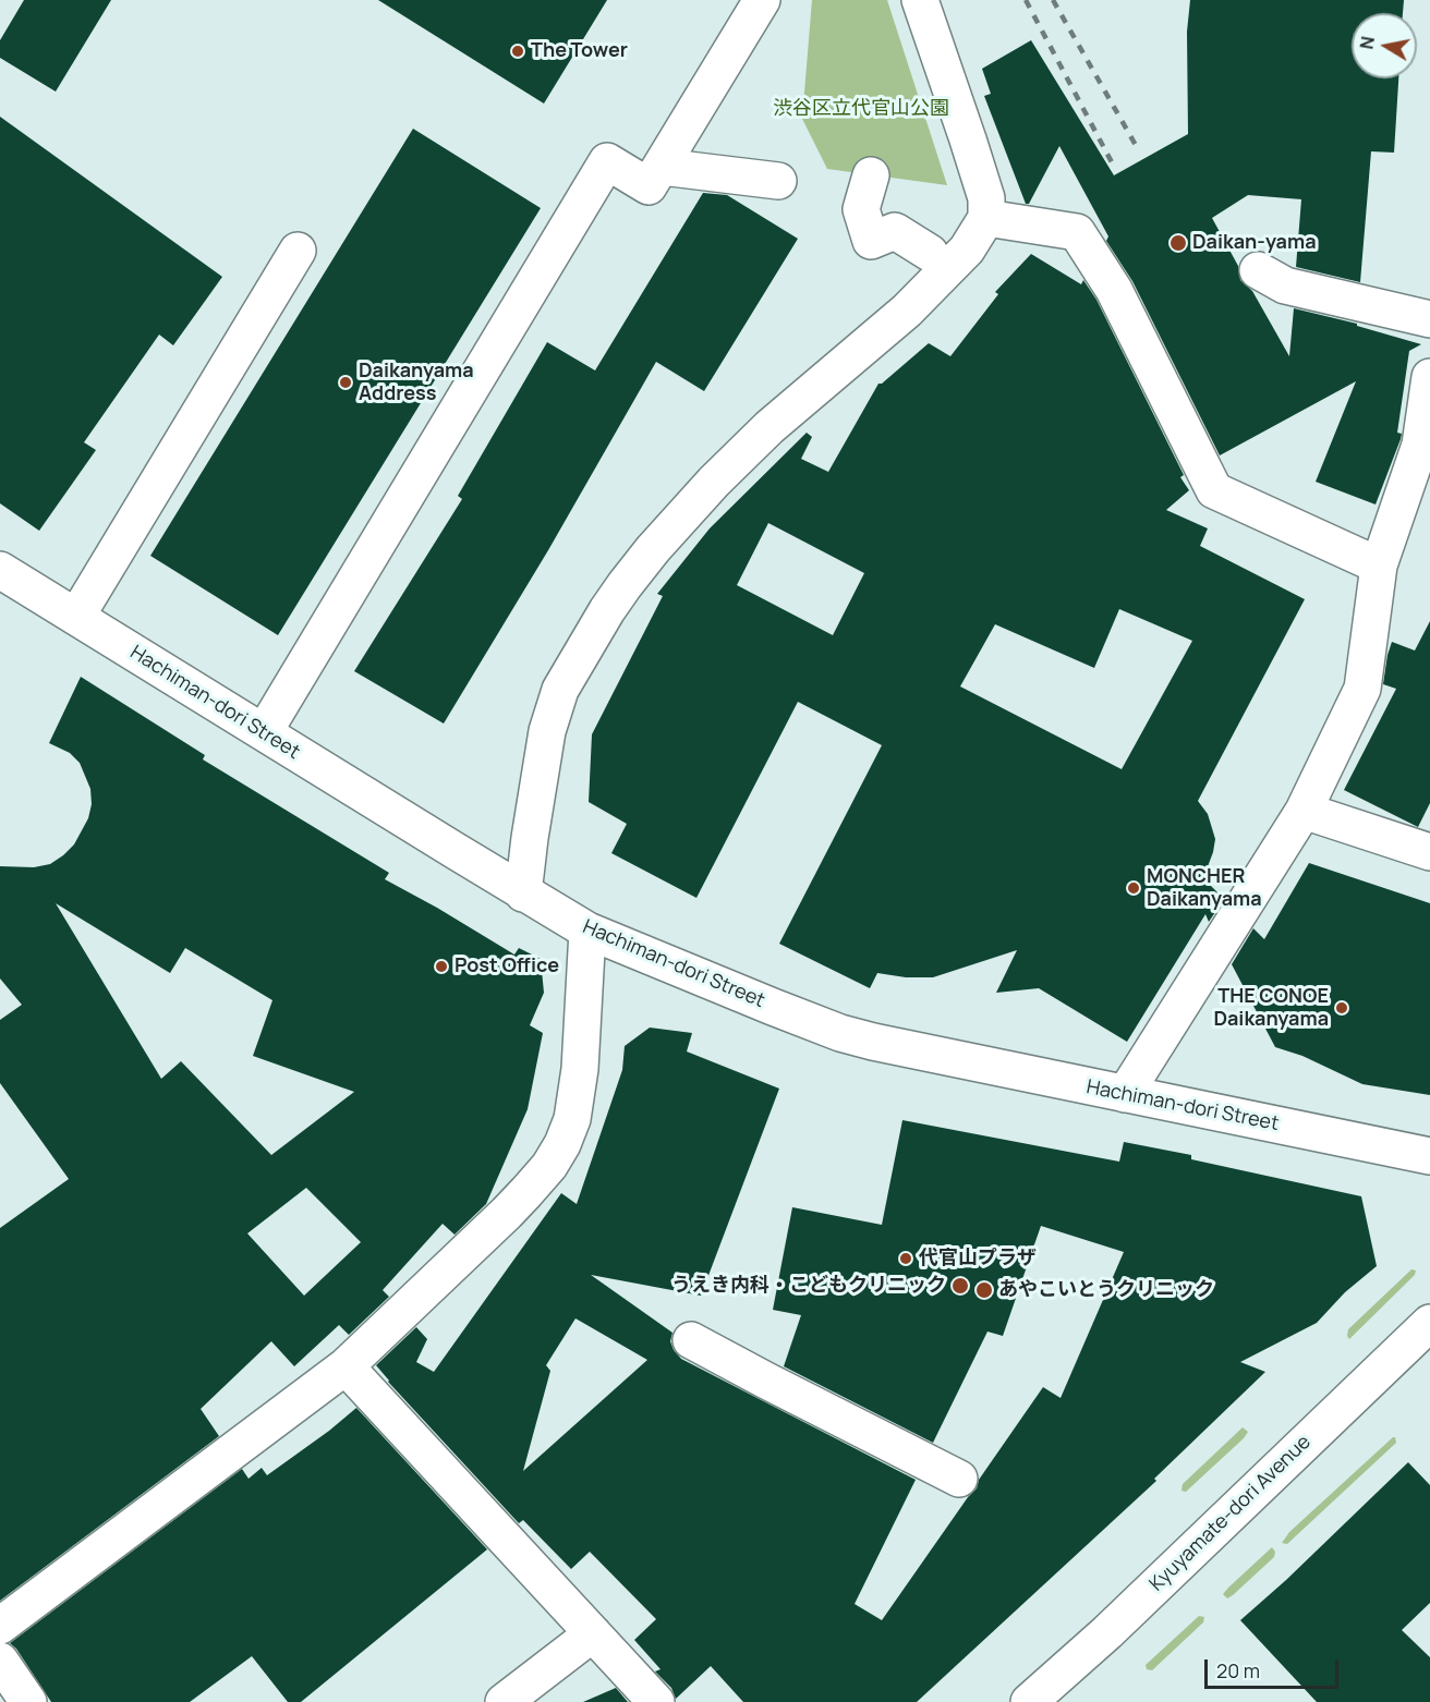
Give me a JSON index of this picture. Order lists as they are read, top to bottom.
{
  "streets": {
    "street": ["Hachiman-dori Street", "Kyuyamate-dori Avenue"]
  },
  "parks": ["渋谷区立代官山公園"],
  "places": [
    "The Tower",
    "Daikan-yama",
    "Daikanyama Address",
    "MONCHER Daikanyama",
    "Post Office",
    "THE CONOE Daikanyama",
    "代官山プラザ",
    "うえき内科・こどもクリニック",
    "あやこいとうクリニック"
  ],
  "scale_bar": "20 m",
  "north": "left"
}
